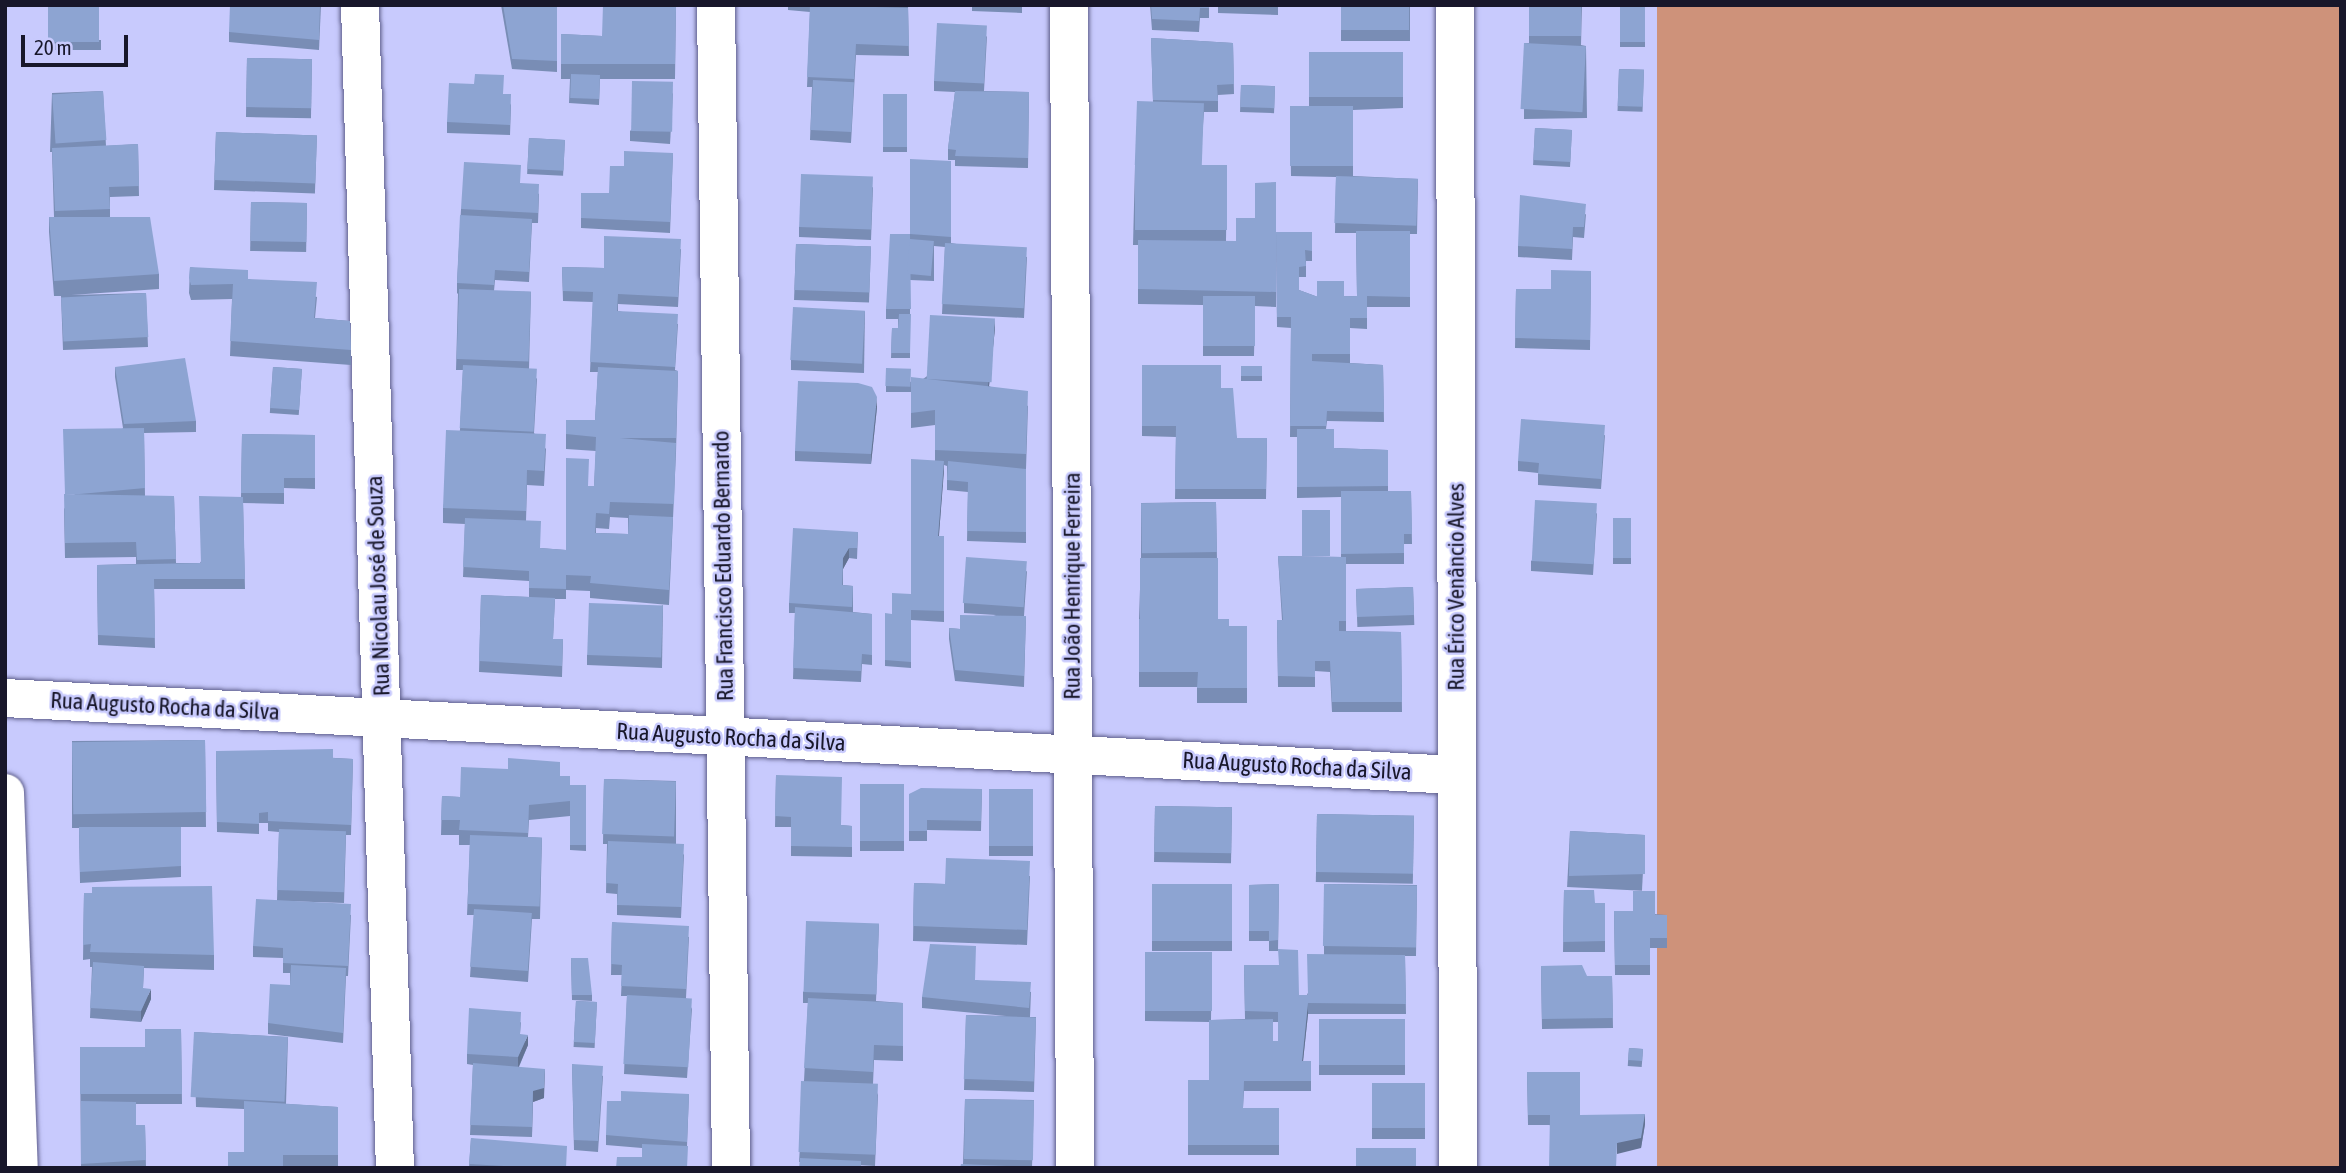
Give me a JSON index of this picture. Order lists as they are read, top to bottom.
{
  "streets": {
    "street": [
      "Rua Francisco Eduardo Bernardo",
      "Rua Nicolau José de Souza",
      "Rua João Henrique Ferreira",
      "Rua Érico Venâncio Alves",
      "Rua Augusto Rocha da Silva"
    ]
  },
  "crossings": [
    ["Rua Francisco Eduardo Bernardo", "Rua Augusto Rocha da Silva"],
    ["Rua Nicolau José de Souza", "Rua Augusto Rocha da Silva"],
    ["Rua João Henrique Ferreira", "Rua Augusto Rocha da Silva"],
    ["Rua Érico Venâncio Alves", "Rua Augusto Rocha da Silva"]
  ],
  "scale_bar": "20 m"
}
